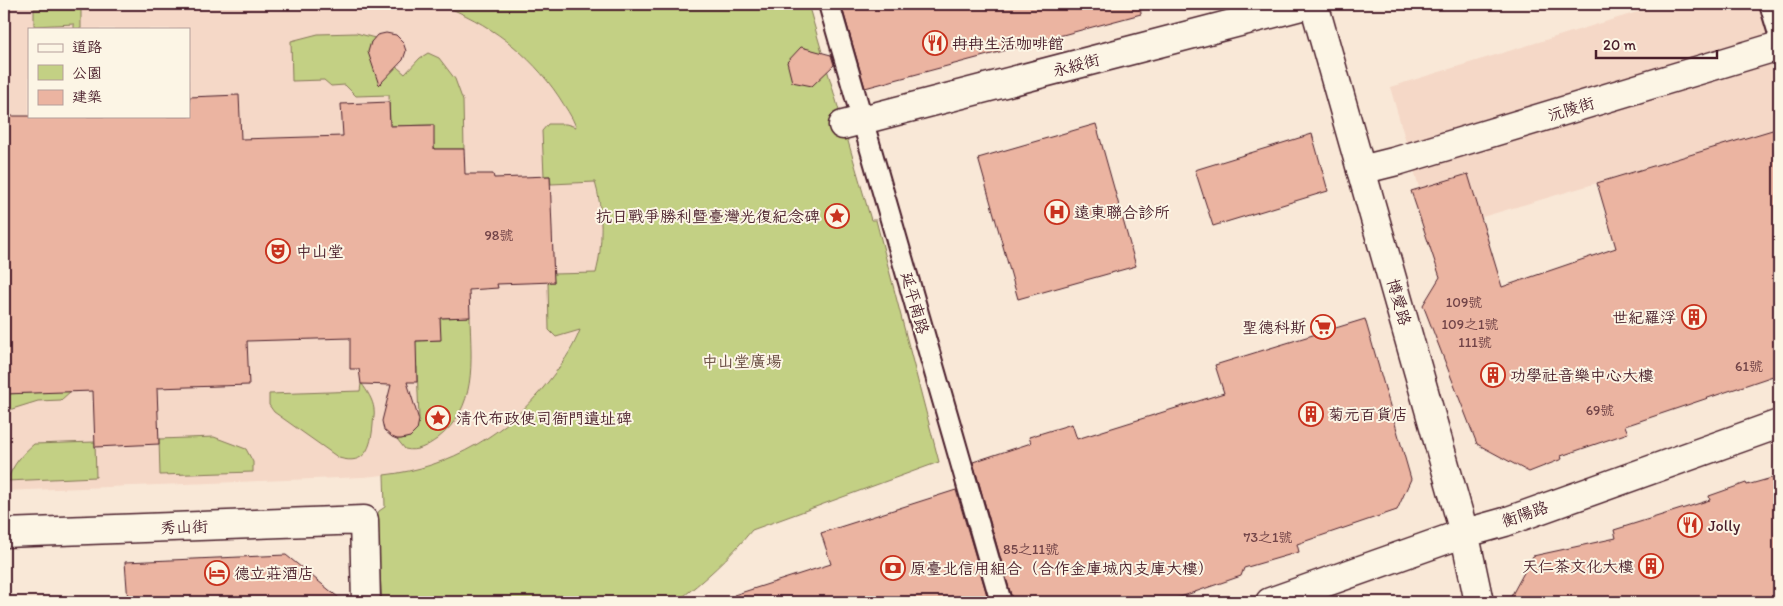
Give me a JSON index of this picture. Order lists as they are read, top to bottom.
{
  "streets": {
    "street": [
      "永綏街",
      "沅陵街",
      "博愛路",
      "衡陽路",
      "秀山街"
    ],
    "lane": ["延平南路"]
  },
  "crossings": [
    ["永綏街", "延平南路"],
    ["沅陵街", "博愛路"],
    ["博愛路", "衡陽路"]
  ],
  "parks": ["中山堂廣場"],
  "places": {
    "restaurant": ["冉冉生活咖啡館", "Jolly"],
    "hospital": ["遠東聯合診所"],
    "place": ["抗日戰爭勝利暨臺灣光復紀念碑", "清代布政使司衙門遺址碑"],
    "theatre": ["中山堂"],
    "building": [
      "世紀羅浮",
      "功學社音樂中心大樓",
      "菊元百貨店",
      "天仁茶文化大樓"
    ],
    "supermarket": ["聖德科斯"],
    "bank": ["原臺北信用組合（合作金庫城內支庫大樓）"],
    "hotel": ["德立莊酒店"]
  },
  "house_numbers": [
    "98號",
    "109號",
    "109之1號",
    "111號",
    "61號",
    "69號",
    "73之1號",
    "85之11號"
  ],
  "legend": ["道路", "公園", "建築"],
  "scale_bar": "20 m"
}
